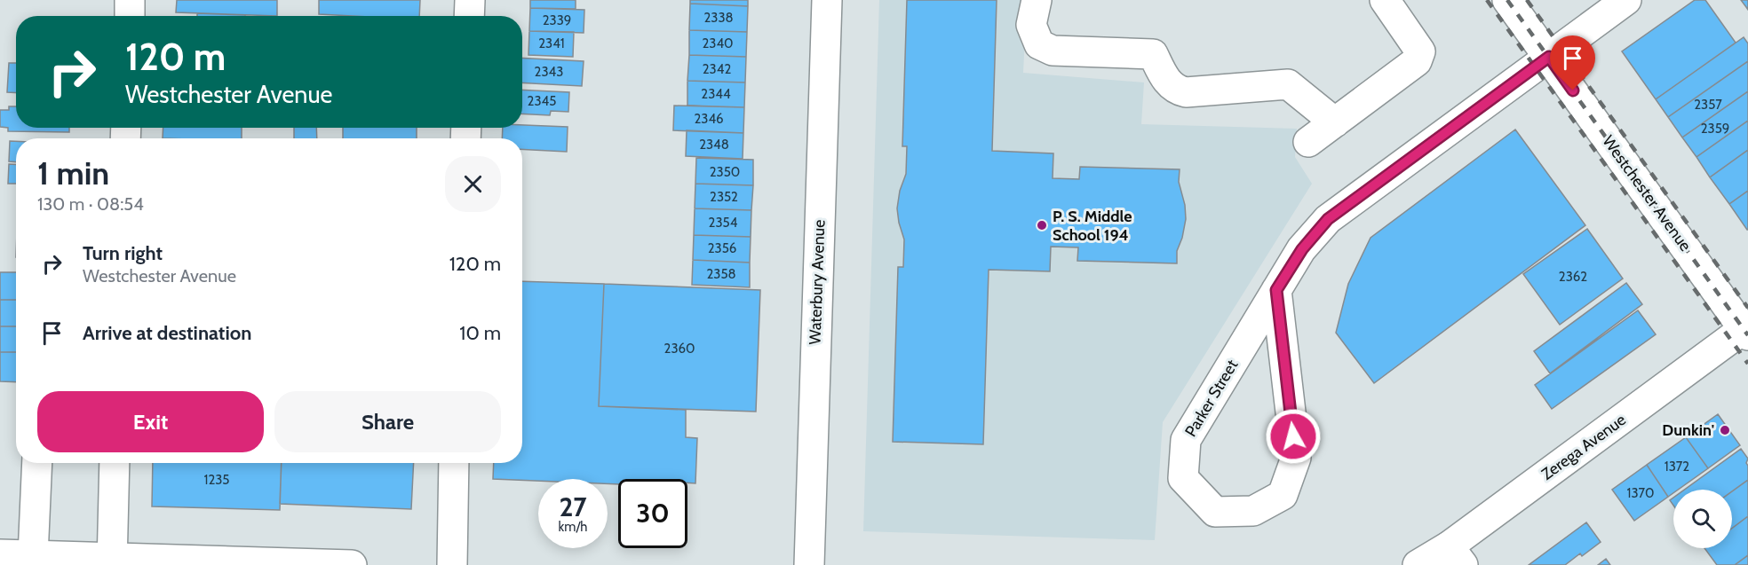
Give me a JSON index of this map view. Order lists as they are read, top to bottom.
{
  "streets": {
    "street": [
      "Westchester Avenue",
      "Waterbury Avenue",
      "Parker Street",
      "Zerega Avenue"
    ]
  },
  "crossings": [
    ["Westchester Avenue", "Parker Street"],
    ["Westchester Avenue", "Zerega Avenue"]
  ],
  "places": ["P. S. Middle School 194", "Dunkin'"],
  "house_numbers": [
    "2338",
    "2339",
    "2341",
    "2340",
    "2342",
    "2343",
    "2344",
    "2345",
    "2357",
    "2346",
    "2359",
    "2348",
    "2350",
    "2352",
    "2354",
    "2356",
    "2358",
    "2362",
    "2360",
    "1372",
    "1235",
    "1370"
  ],
  "page": {
    "turn": ["120 m", "Westchester Avenue"],
    "heading": ["1 min", "130 m · 08:54"],
    "list": [
      {
        "name": "Turn right",
        "note": "Westchester Avenue",
        "value": "120 m"
      },
      {
        "name": "Arrive at destination",
        "value": "10 m"
      }
    ],
    "buttons": ["Exit", "Share"],
    "speed": "27 km/h",
    "limit": "30"
  }
}
